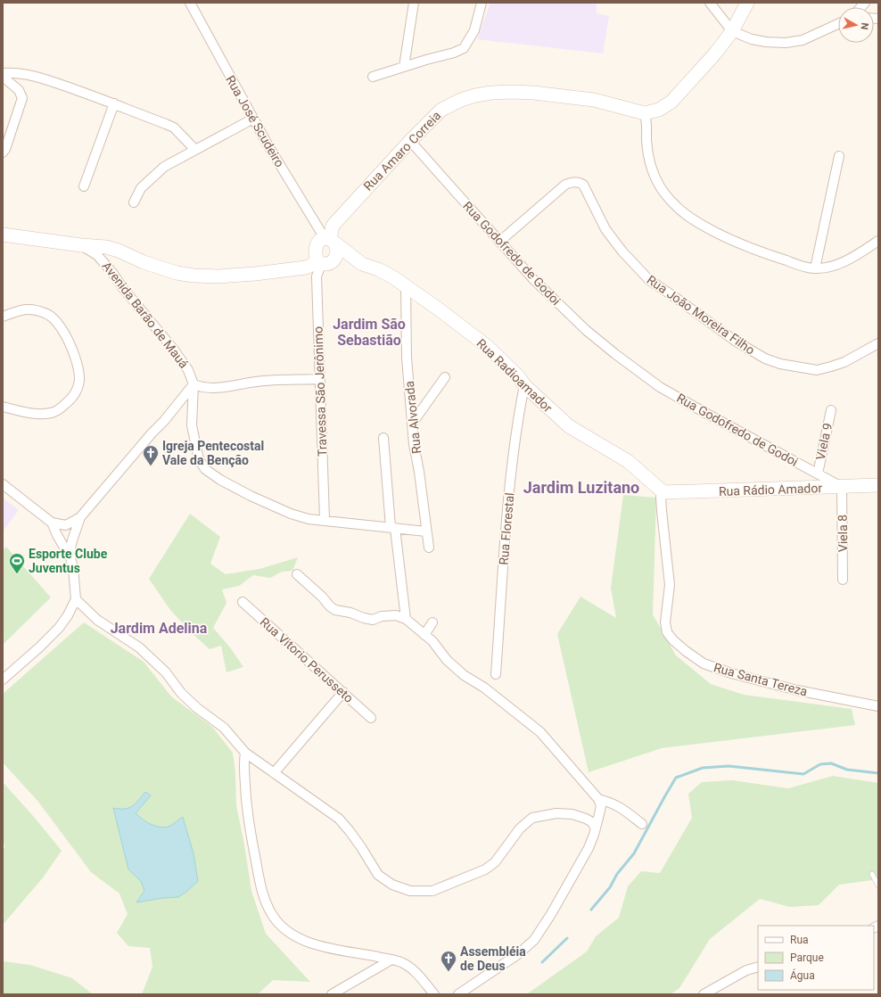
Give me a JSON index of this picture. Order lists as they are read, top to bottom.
{
  "streets": {
    "street": [
      "Rua José Scudeiro",
      "Rua Amaro Correia",
      "Rua Godofredo de Godoi",
      "Avenida Barão de Mauá",
      "Rua João Moreira Filho",
      "Rua Radioamador",
      "Travessa São Jerônimo",
      "Rua Alvorada",
      "Viela 9",
      "Rua Rádio Amador",
      "Rua Florestal",
      "Viela 8",
      "Rua Vitorio Perusseto",
      "Rua Santa Tereza"
    ]
  },
  "crossings": [
    ["Rua José Scudeiro", "Rua Amaro Correia"],
    ["Rua José Scudeiro", "Rua Radioamador"],
    ["Rua José Scudeiro", "Travessa São Jerônimo"],
    ["Rua Amaro Correia", "Rua Godofredo de Godoi"],
    ["Rua Amaro Correia", "Rua Radioamador"],
    ["Rua Amaro Correia", "Travessa São Jerônimo"],
    ["Rua Godofredo de Godoi", "Rua João Moreira Filho"],
    ["Rua Godofredo de Godoi", "Viela 9"],
    ["Rua Godofredo de Godoi", "Rua Rádio Amador"],
    ["Rua Godofredo de Godoi", "Viela 8"],
    ["Rua Radioamador", "Travessa São Jerônimo"],
    ["Rua Radioamador", "Rua Alvorada"],
    ["Rua Radioamador", "Rua Rádio Amador"],
    ["Rua Radioamador", "Rua Florestal"],
    ["Rua Radioamador", "Rua Santa Tereza"],
    ["Rua Rádio Amador", "Viela 8"],
    ["Rua Rádio Amador", "Rua Santa Tereza"]
  ],
  "districts": ["Jardim São Sebastião", "Jardim Luzitano", "Jardim Adelina"],
  "places": {
    "church": ["Igreja Pentecostal Vale da Benção", "Assembléia de Deus"],
    "sports": ["Esporte Clube Juventus"]
  },
  "legend": ["Rua", "Parque", "Água"],
  "north": "right"
}
